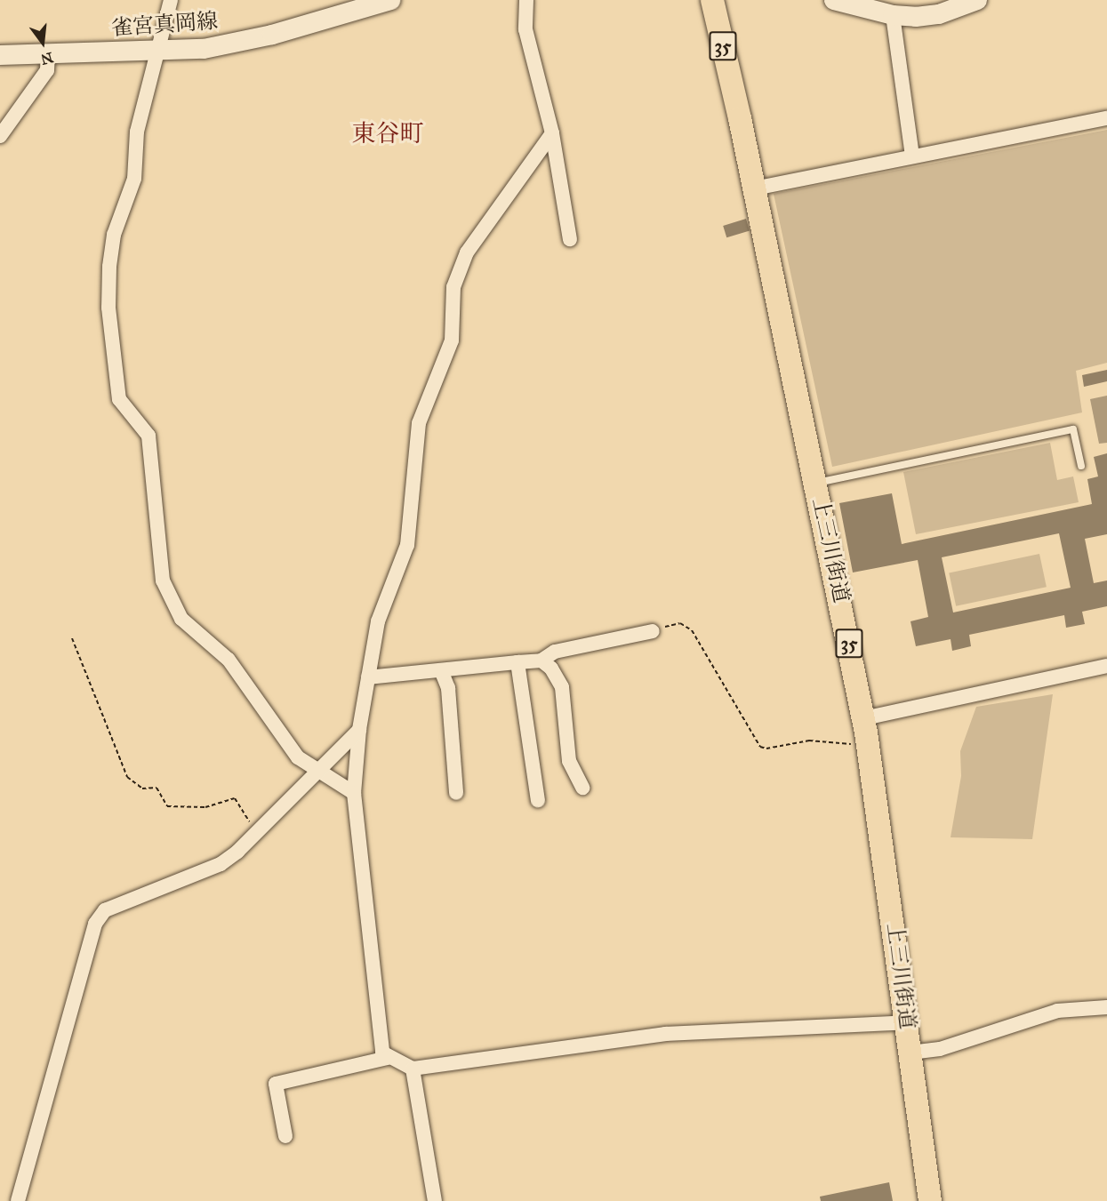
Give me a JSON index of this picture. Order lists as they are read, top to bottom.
{
  "streets": {
    "main road": ["雀宮真岡線", "35", "上三川街道"]
  },
  "districts": ["東谷町"],
  "north": "bottom"
}
